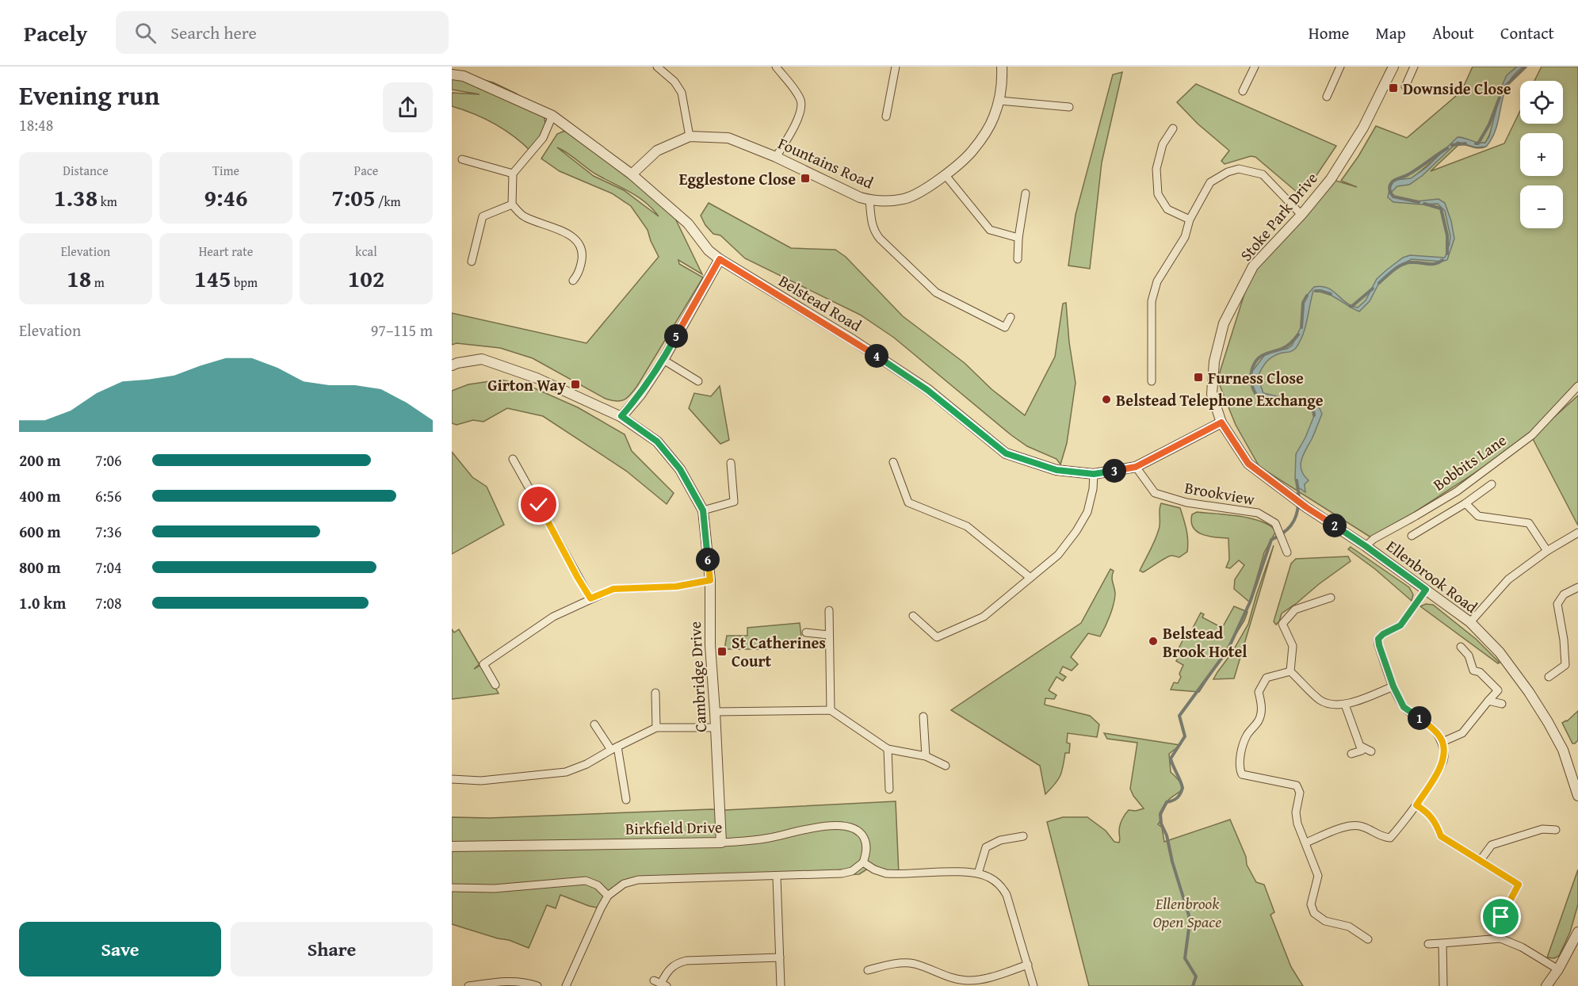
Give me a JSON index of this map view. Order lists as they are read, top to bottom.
{
  "streets": {
    "street": [
      "Fountains Road",
      "Stoke Park Drive",
      "Belstead Road",
      "Bobbits Lane",
      "Brookview",
      "Ellenbrook Road",
      "Cambridge Drive",
      "Birkfield Drive"
    ]
  },
  "crossings": [
    ["Fountains Road", "Belstead Road"],
    ["Stoke Park Drive", "Belstead Road"],
    ["Stoke Park Drive", "Ellenbrook Road"],
    ["Belstead Road", "Brookview"],
    ["Belstead Road", "Ellenbrook Road"],
    ["Bobbits Lane", "Ellenbrook Road"],
    ["Cambridge Drive", "Birkfield Drive"]
  ],
  "parks": ["Ellenbrook Open Space"],
  "places": {
    "transit": [
      "Downside Close",
      "Egglestone Close",
      "Furness Close",
      "Girton Way",
      "St Catherines Court"
    ],
    "other": ["Belstead Telephone Exchange", "Belstead Brook Hotel"]
  },
  "page": {
    "header": "Pacely",
    "search": "Search here",
    "nav": [
      "Home",
      "Map",
      "About",
      "Contact"
    ],
    "heading": ["Evening run", "18:48"],
    "map_buttons": ["+", "−"],
    "stats": [
      ["Distance", "1.38 km"],
      ["Time", "9:46"],
      ["Pace", "7:05 /km"],
      ["Elevation", "18 m"],
      ["Heart rate", "145 bpm"],
      ["kcal", "102"]
    ],
    "chart": ["Elevation", "97–115 m"],
    "pins": [
      "5",
      "4",
      "3",
      "2",
      "6",
      "1"
    ],
    "list": [
      {
        "name": "200 m",
        "note": "7:06"
      },
      {
        "name": "400 m",
        "note": "6:56"
      },
      {
        "name": "600 m",
        "note": "7:36"
      },
      {
        "name": "800 m",
        "note": "7:04"
      },
      {
        "name": "1.0 km",
        "note": "7:08"
      }
    ],
    "buttons": ["Save", "Share"]
  }
}
